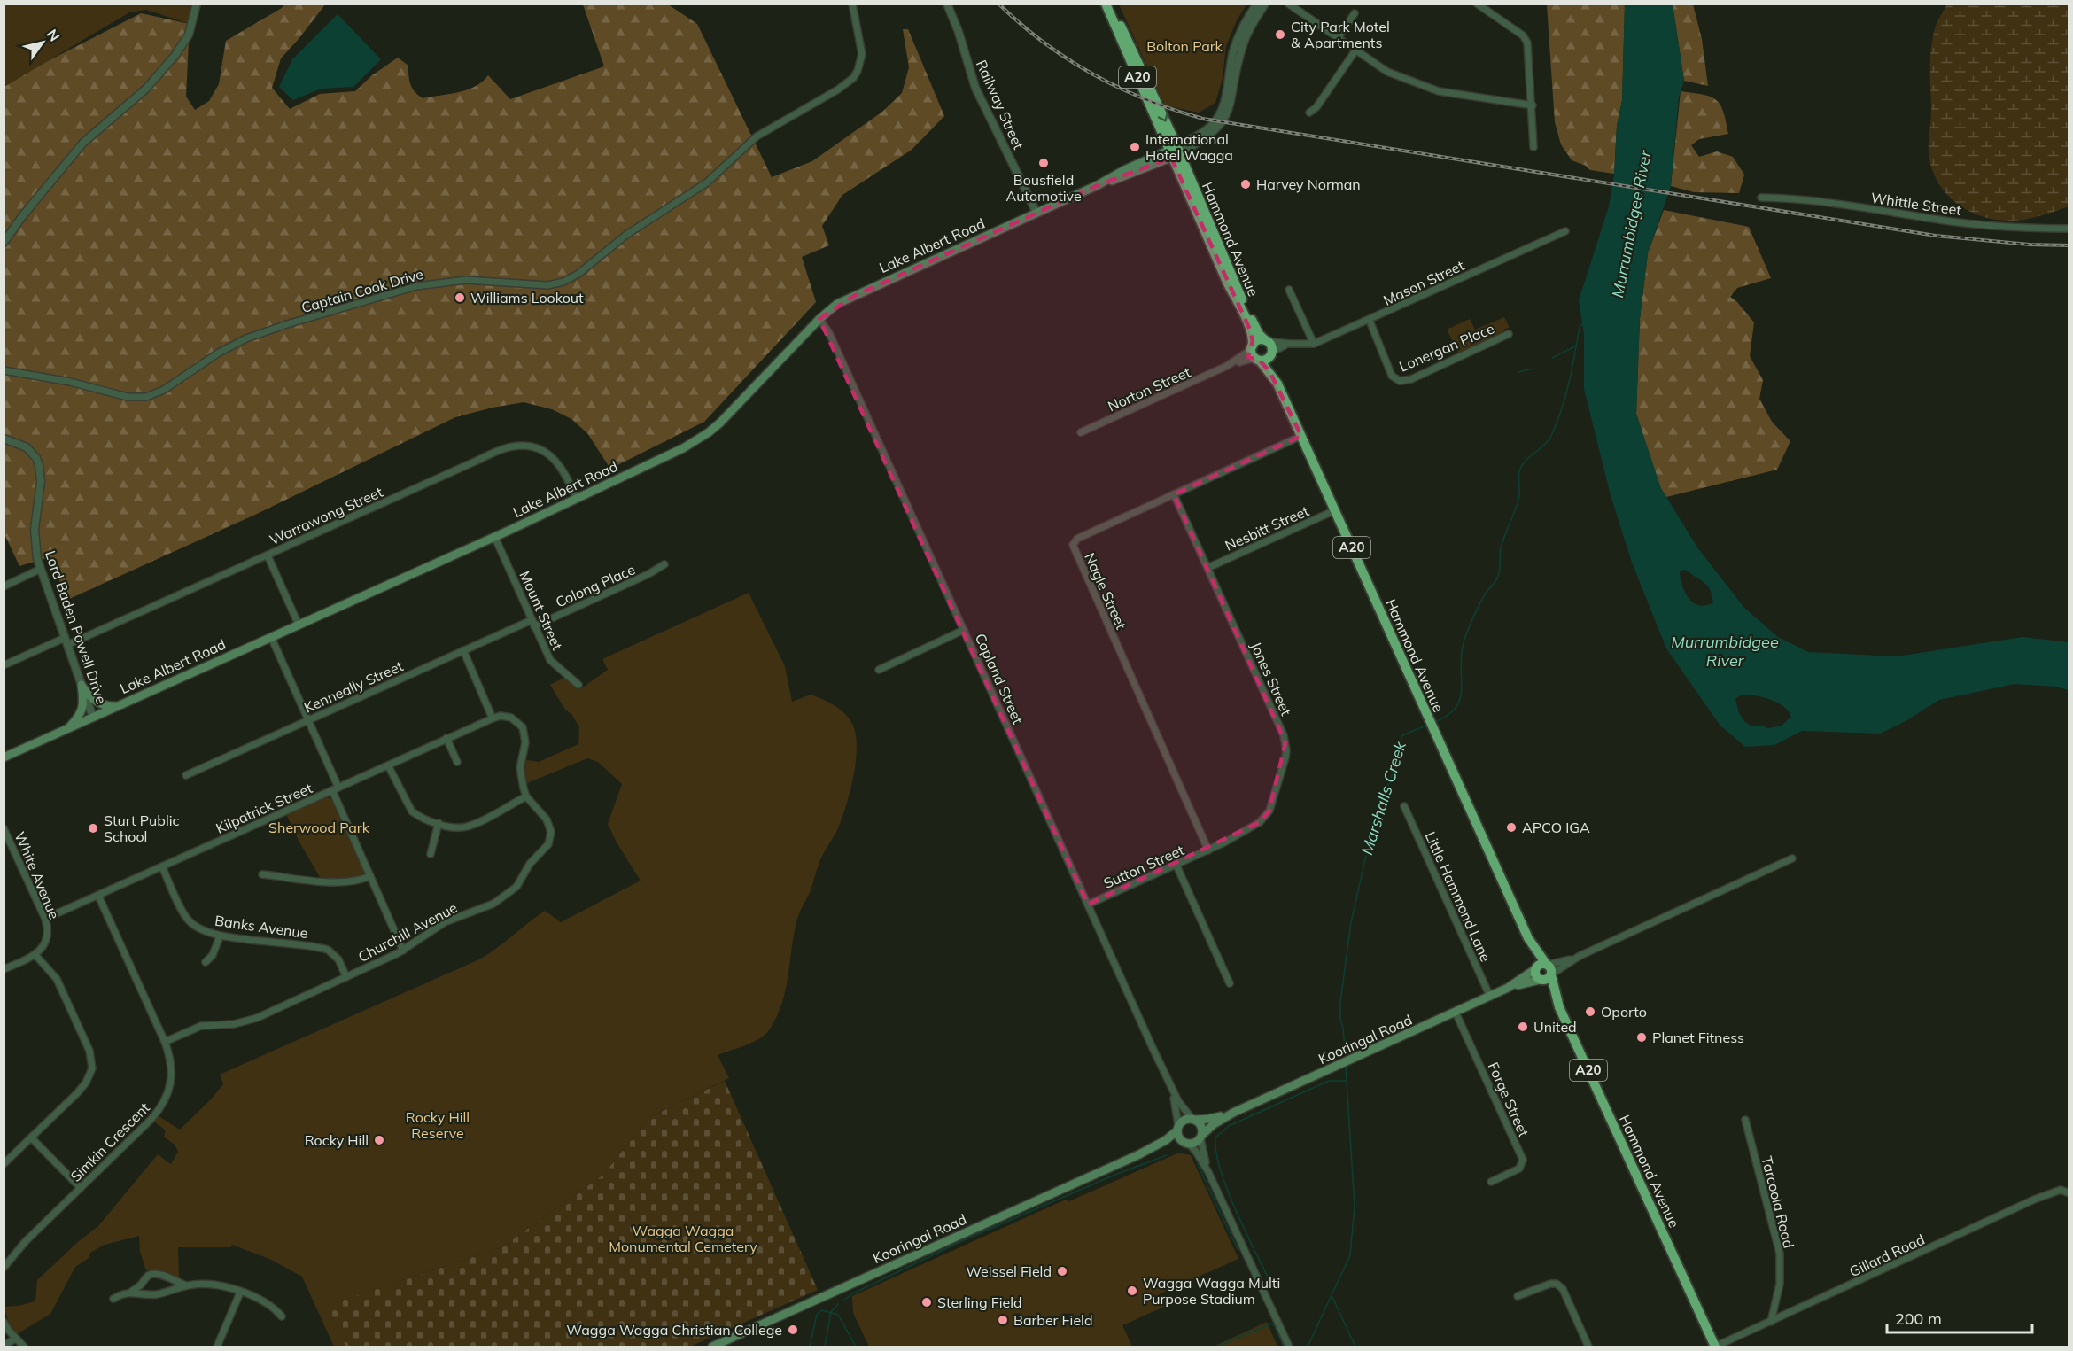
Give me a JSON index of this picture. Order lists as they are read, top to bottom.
{
  "streets": {
    "highway": ["A20", "Hammond Avenue"],
    "main road": ["Lake Albert Road", "Kooringal Road"],
    "street": [
      "Railway Street",
      "Whittle Street",
      "Mason Street",
      "Captain Cook Drive",
      "Lonergan Place",
      "Norton Street",
      "Warrawong Street",
      "Nesbitt Street",
      "Colong Place",
      "Nagle Street",
      "Mount Street",
      "Lord Baden Powell Drive",
      "Copland Street",
      "Jones Street",
      "Kenneally Street",
      "Kilpatrick Street",
      "Sutton Street",
      "White Avenue",
      "Little Hammond Lane",
      "Banks Avenue",
      "Churchill Avenue",
      "Forge Street",
      "Simkin Crescent",
      "Tarcoola Road",
      "Gillard Road"
    ]
  },
  "crossings": [
    ["A20", "Hammond Avenue"],
    ["A20", "Lake Albert Road"],
    ["A20", "Mason Street"],
    ["A20", "Norton Street"],
    ["A20", "Kooringal Road"],
    ["Railway Street", "Lake Albert Road"],
    ["Hammond Avenue", "Lake Albert Road"],
    ["Hammond Avenue", "Mason Street"],
    ["Hammond Avenue", "Norton Street"],
    ["Hammond Avenue", "Nesbitt Street"],
    ["Hammond Avenue", "Nagle Street"],
    ["Hammond Avenue", "Kooringal Road"],
    ["Hammond Avenue", "Gillard Road"],
    ["Lake Albert Road", "Warrawong Street"],
    ["Lake Albert Road", "Mount Street"],
    ["Lake Albert Road", "Lord Baden Powell Drive"],
    ["Lake Albert Road", "Copland Street"],
    ["Mason Street", "Lonergan Place"],
    ["Mason Street", "Norton Street"],
    ["Warrawong Street", "Lord Baden Powell Drive"],
    ["Nesbitt Street", "Jones Street"],
    ["Colong Place", "Mount Street"],
    ["Colong Place", "Kenneally Street"],
    ["Nagle Street", "Jones Street"],
    ["Nagle Street", "Sutton Street"],
    ["Mount Street", "Kenneally Street"],
    ["Copland Street", "Sutton Street"],
    ["Copland Street", "Kooringal Road"],
    ["Jones Street", "Sutton Street"],
    ["Kilpatrick Street", "White Avenue"],
    ["Kilpatrick Street", "Banks Avenue"],
    ["Kilpatrick Street", "Churchill Avenue"],
    ["Kilpatrick Street", "Simkin Crescent"],
    ["Little Hammond Lane", "Kooringal Road"],
    ["Banks Avenue", "Churchill Avenue"],
    ["Churchill Avenue", "Simkin Crescent"],
    ["Kooringal Road", "Forge Street"],
    ["Tarcoola Road", "Gillard Road"]
  ],
  "water": ["Murrumbidgee River", "Marshalls Creek"],
  "parks": [
    "Bolton Park",
    "Sherwood Park",
    "Rocky Hill Reserve",
    "Wagga Wagga Monumental Cemetery"
  ],
  "places": [
    "City Park Motel & Apartments",
    "International Hotel Wagga",
    "Bousfield Automotive",
    "Harvey Norman",
    "Williams Lookout",
    "APCO IGA",
    "Sturt Public School",
    "Oporto",
    "United",
    "Planet Fitness",
    "Rocky Hill",
    "Weissel Field",
    "Wagga Wagga Multi Purpose Stadium",
    "Sterling Field",
    "Barber Field",
    "Wagga Wagga Christian College"
  ],
  "scale_bar": "200 m",
  "north": "top right"
}
